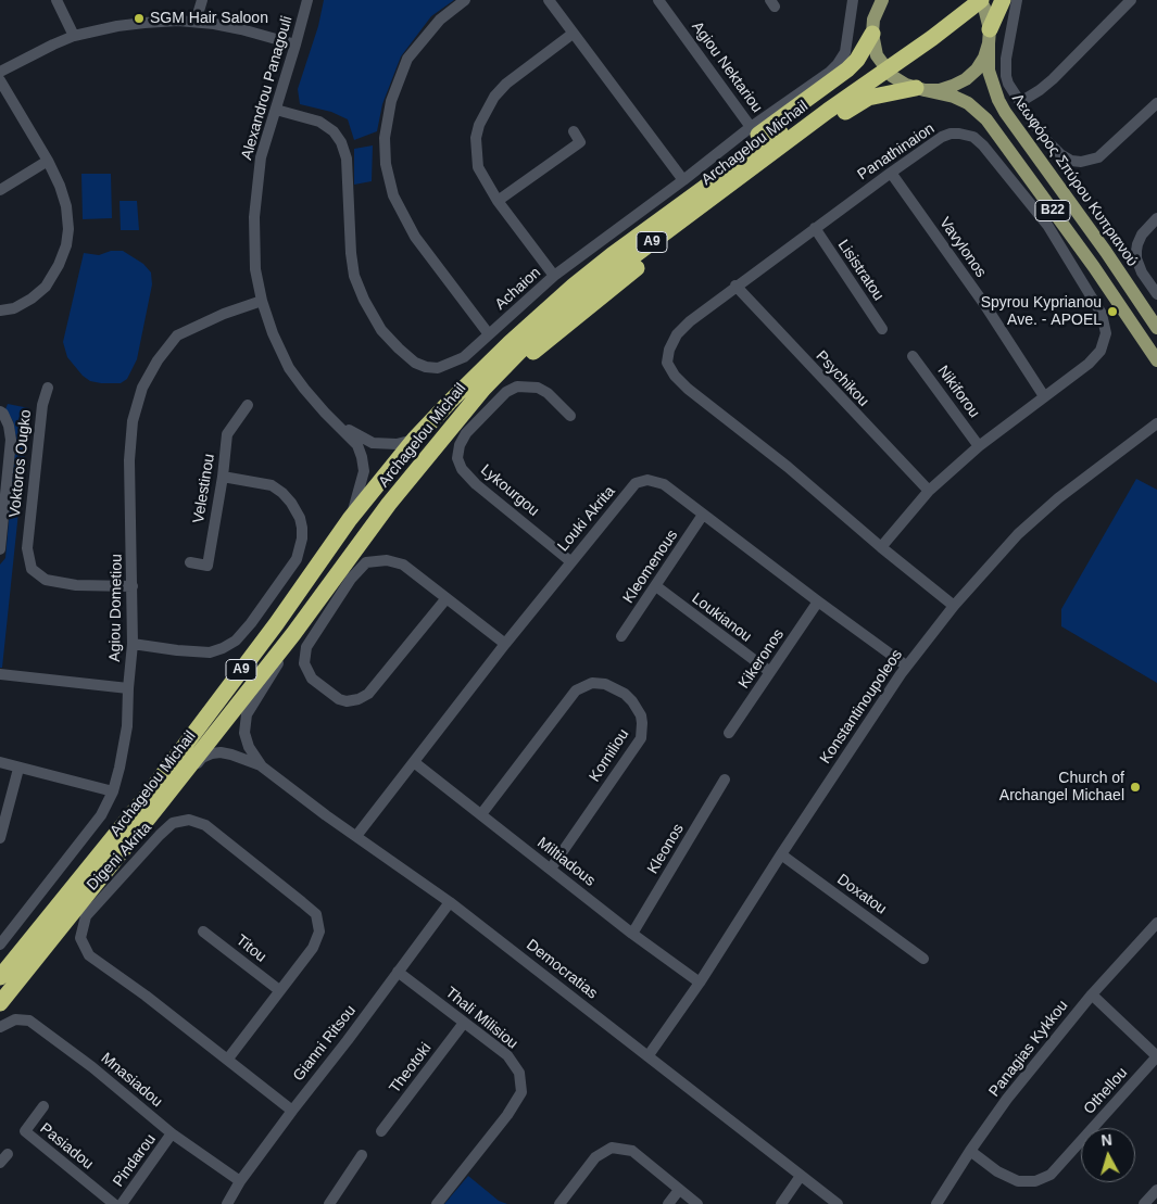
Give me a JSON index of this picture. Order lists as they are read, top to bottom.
{
  "streets": {
    "highway": ["Archagelou Michail", "A9"],
    "main road": ["Λεωφόρος Σπύρου Κυπριανού", "B22"],
    "street": [
      "Agiou Nektariou",
      "Alexandrou Panagouli",
      "Panathinaion",
      "Vavylonos",
      "Lisistratou",
      "Achaion",
      "Psychikou",
      "Nikiforou",
      "Voktoros Ougko",
      "Velestinou",
      "Lykourgou",
      "Louki Akrita",
      "Kleomenous",
      "Agiou Dometiou",
      "Loukianou",
      "Kikeronos",
      "Konstantinoupoleos",
      "Korniliou",
      "Kleonos",
      "Digeni Akrita",
      "Miltiadous",
      "Doxatou",
      "Titou",
      "Democratias",
      "Thali Milisiou",
      "Gianni Ritsou",
      "Panagias Kykkou",
      "Theotoki",
      "Mnasiadou",
      "Othellou",
      "Pasiadou",
      "Pindarou"
    ]
  },
  "crossings": [
    ["Agiou Nektariou", "Achaion"],
    ["Alexandrou Panagouli", "Archagelou Michail"],
    ["Alexandrou Panagouli", "Achaion"],
    ["Alexandrou Panagouli", "Agiou Dometiou"],
    ["Archagelou Michail", "B22"],
    ["Archagelou Michail", "Democratias"],
    ["Panathinaion", "Vavylonos"],
    ["Panathinaion", "Lisistratou"],
    ["Panathinaion", "Psychikou"],
    ["Panathinaion", "Nikiforou"],
    ["Panathinaion", "Konstantinoupoleos"],
    ["Λεωφόρος Σπύρου Κυπριανού", "B22"],
    ["Voktoros Ougko", "Agiou Dometiou"],
    ["Lykourgou", "Louki Akrita"],
    ["Louki Akrita", "Kleomenous"],
    ["Louki Akrita", "Kikeronos"],
    ["Louki Akrita", "Konstantinoupoleos"],
    ["Louki Akrita", "Miltiadous"],
    ["Louki Akrita", "Democratias"],
    ["Kleomenous", "Loukianou"],
    ["Loukianou", "Kikeronos"],
    ["Konstantinoupoleos", "Miltiadous"],
    ["Konstantinoupoleos", "Doxatou"],
    ["Konstantinoupoleos", "Democratias"],
    ["Korniliou", "Miltiadous"],
    ["Kleonos", "Miltiadous"],
    ["Digeni Akrita", "Titou"],
    ["Digeni Akrita", "Gianni Ritsou"],
    ["Democratias", "Gianni Ritsou"],
    ["Thali Milisiou", "Gianni Ritsou"],
    ["Thali Milisiou", "Theotoki"],
    ["Gianni Ritsou", "Mnasiadou"],
    ["Panagias Kykkou", "Othellou"],
    ["Mnasiadou", "Pindarou"]
  ],
  "places": ["SGM Hair Saloon", "Spyrou Kyprianou Ave. - APOEL", "Church of Archangel Michael"],
  "north": "top"
}
